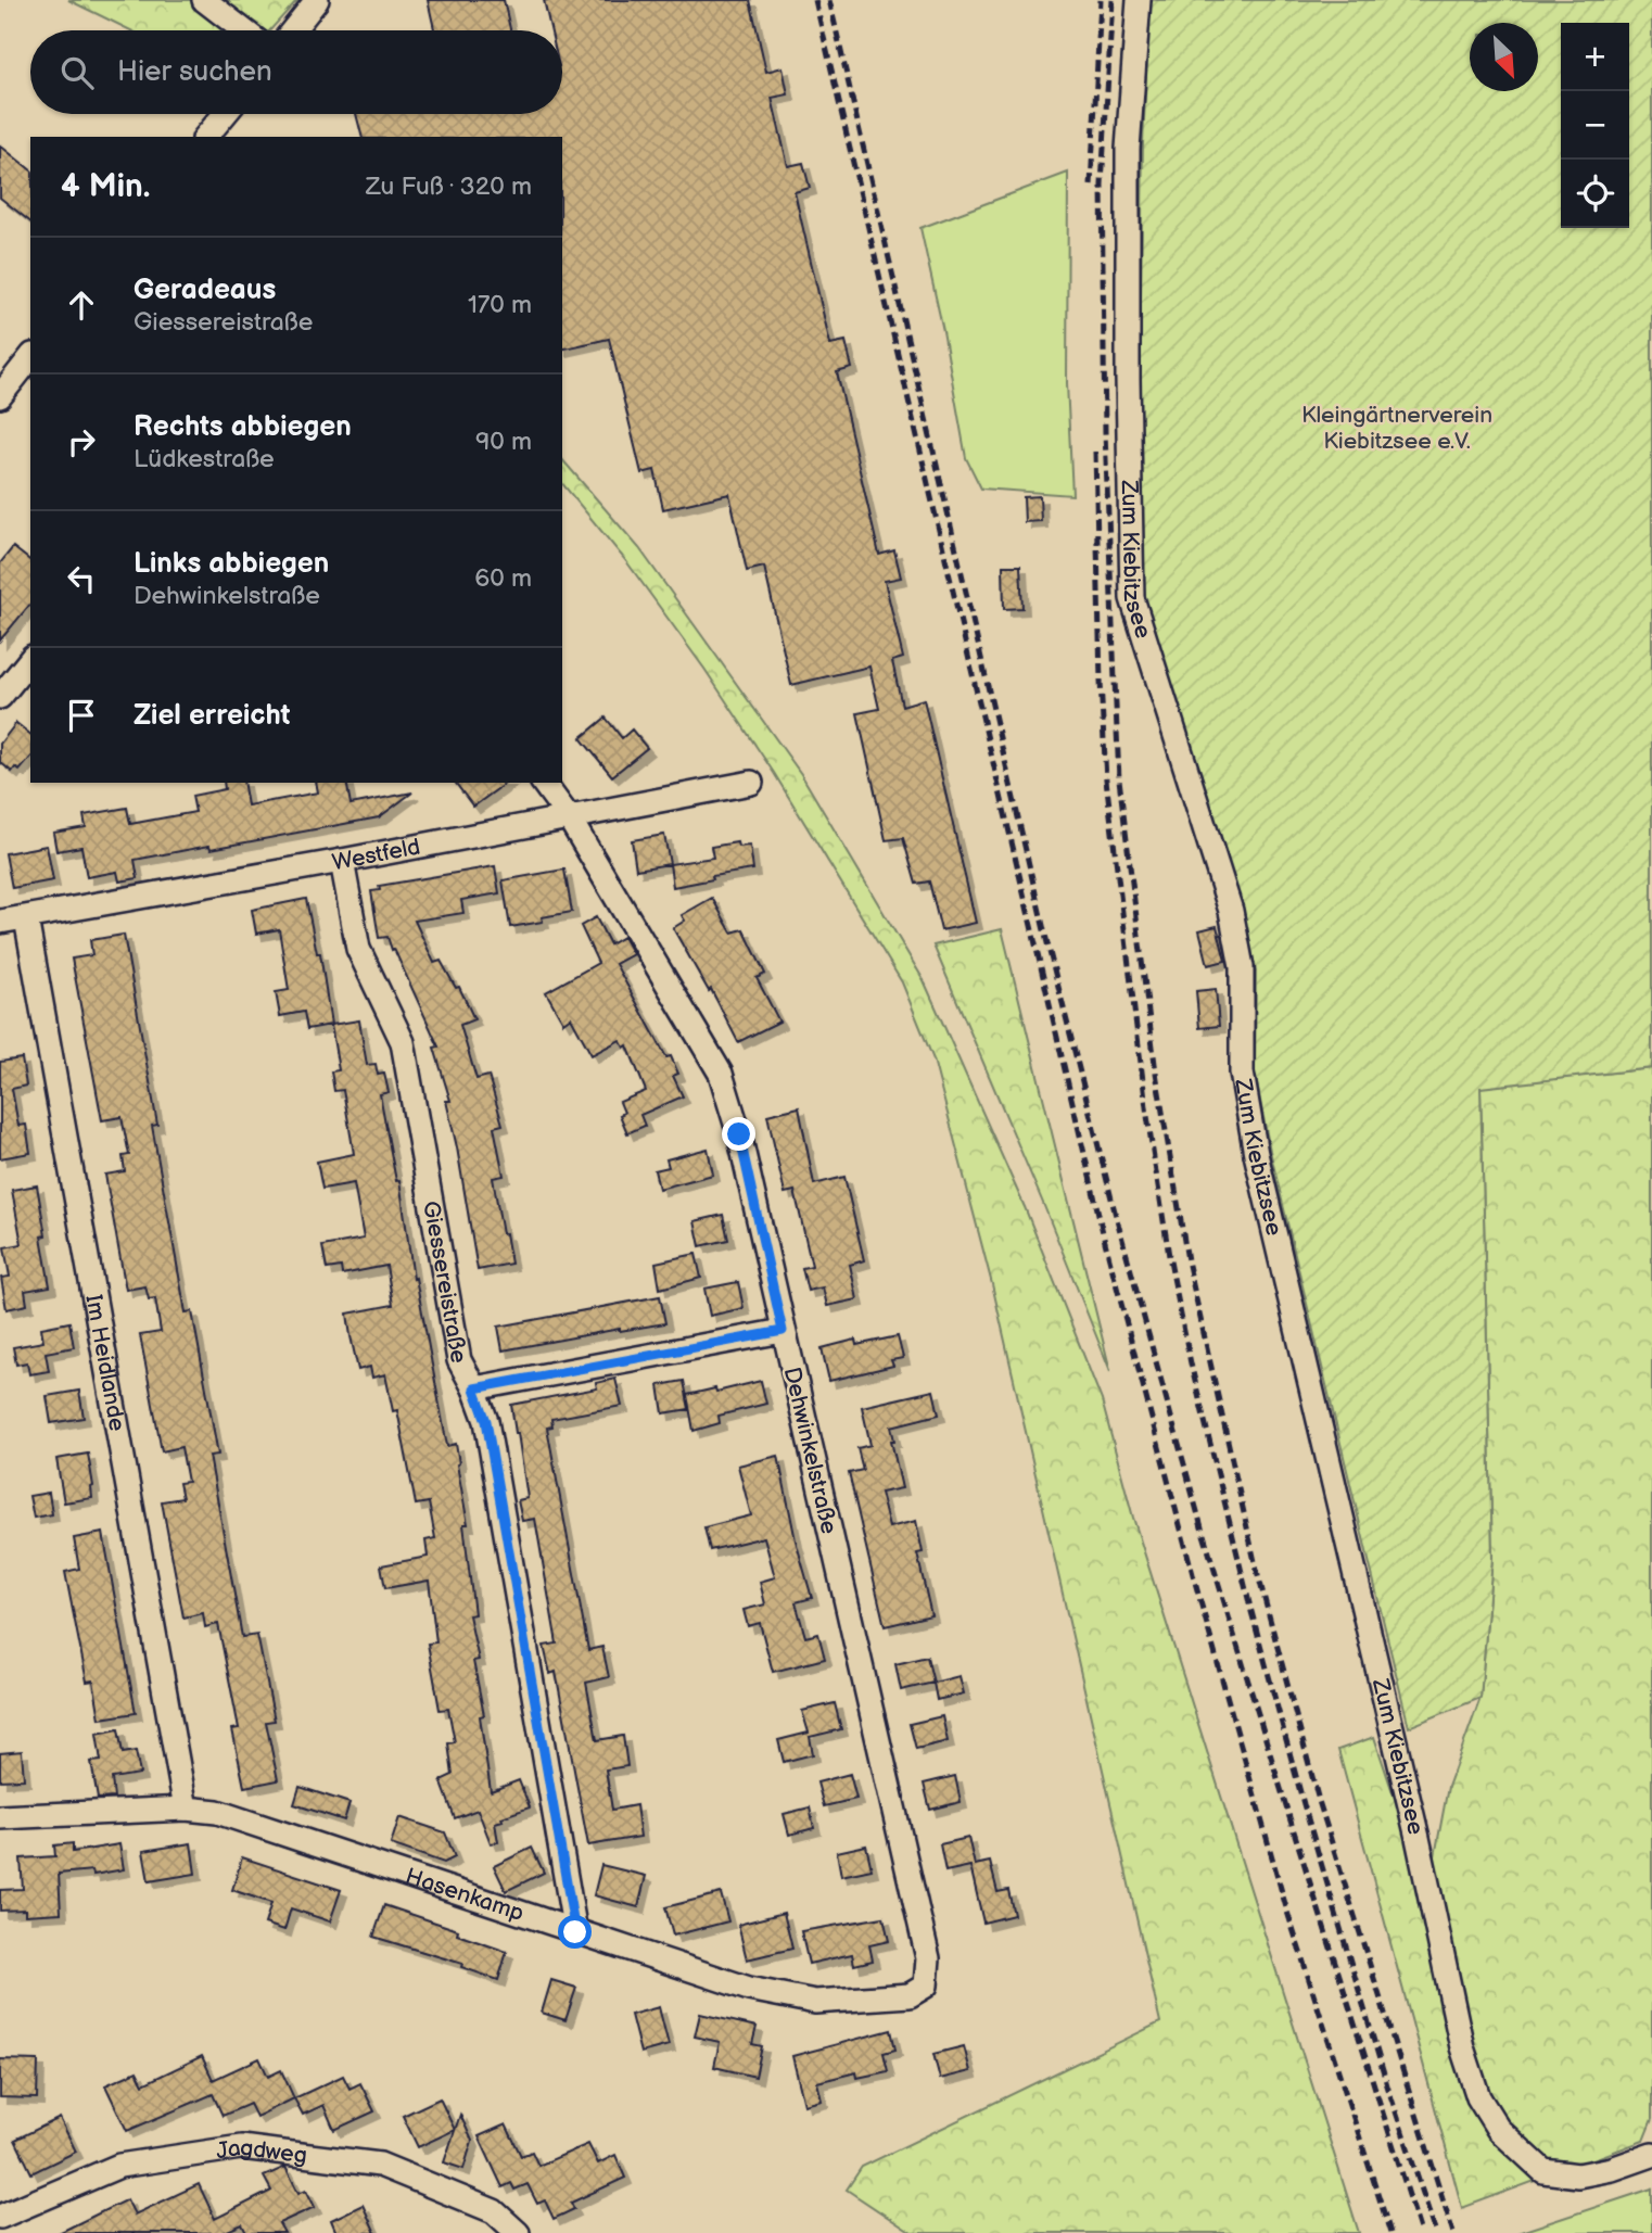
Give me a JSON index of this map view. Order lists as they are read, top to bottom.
{
  "streets": {
    "street": [
      "Zum Kiebitzsee",
      "Westfeld",
      "Giessereistraße",
      "Im Heidlande",
      "Dehwinkelstraße",
      "Hasenkamp",
      "Jagdweg"
    ]
  },
  "crossings": [
    ["Westfeld", "Giessereistraße"],
    ["Westfeld", "Im Heidlande"],
    ["Westfeld", "Dehwinkelstraße"],
    ["Giessereistraße", "Hasenkamp"],
    ["Im Heidlande", "Hasenkamp"],
    ["Dehwinkelstraße", "Hasenkamp"]
  ],
  "parks": ["Kleingärtnerverein Kiebitzsee e.V."],
  "north": "bottom right",
  "page": {
    "map_buttons": ["+", "−"],
    "search": "Hier suchen",
    "heading": ["4 Min.", "Zu Fuß · 320 m"],
    "list": [
      ["Geradeaus", "Giessereistraße", "170 m"],
      ["Rechts abbiegen", "Lüdkestraße", "90 m"],
      ["Links abbiegen", "Dehwinkelstraße", "60 m"],
      "Ziel erreicht"
    ]
  }
}
